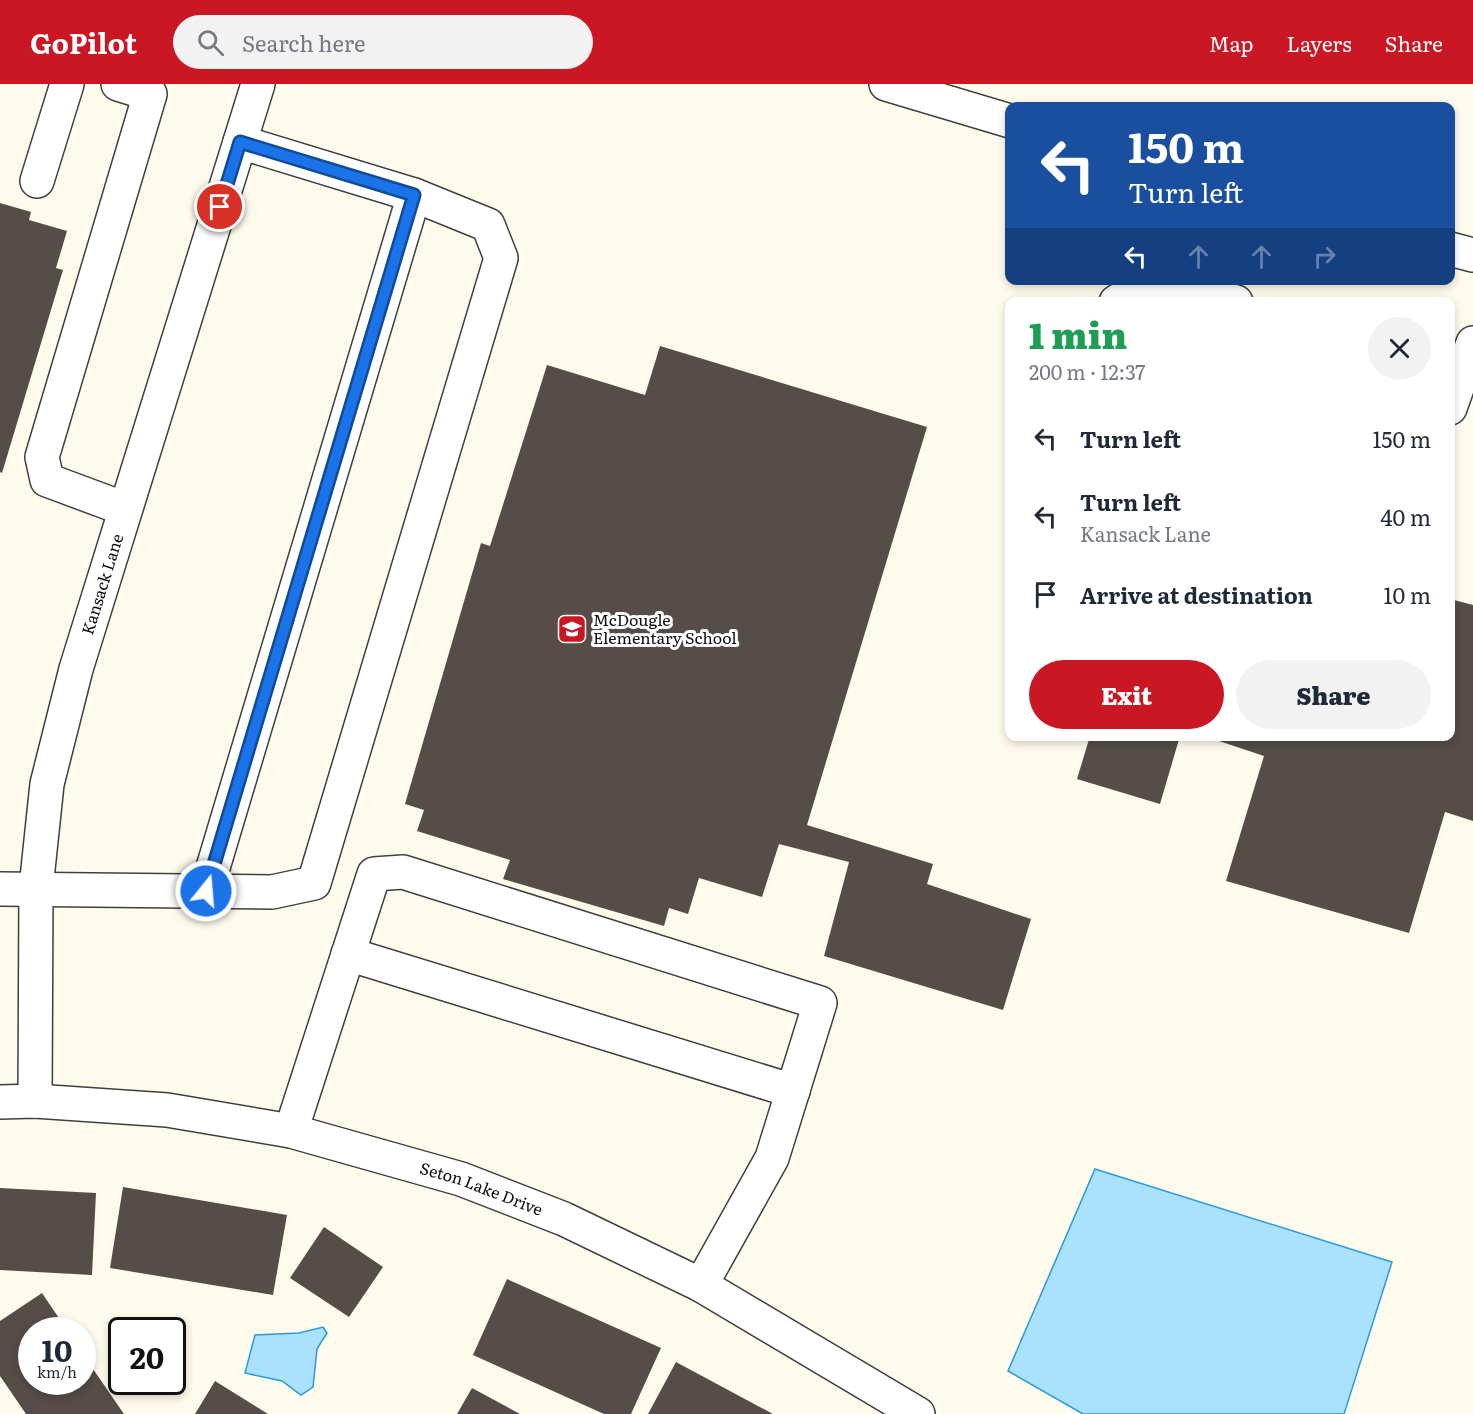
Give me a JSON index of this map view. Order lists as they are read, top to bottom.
{
  "streets": {
    "street": ["Kansack Lane", "Seton Lake Drive"]
  },
  "crossings": [
    ["Kansack Lane", "Seton Lake Drive"]
  ],
  "places": {
    "school or university": ["McDougle Elementary School"]
  },
  "page": {
    "header": "GoPilot",
    "search": "Search here",
    "nav": ["Map", "Layers", "Share"],
    "turn": ["150 m", "Turn left"],
    "heading": ["1 min", "200 m · 12:37"],
    "list": [
      {
        "name": "Turn left",
        "value": "150 m"
      },
      {
        "name": "Turn left",
        "note": "Kansack Lane",
        "value": "40 m"
      },
      {
        "name": "Arrive at destination",
        "value": "10 m"
      }
    ],
    "buttons": ["Exit", "Share"],
    "speed": "10 km/h",
    "limit": "20"
  }
}
